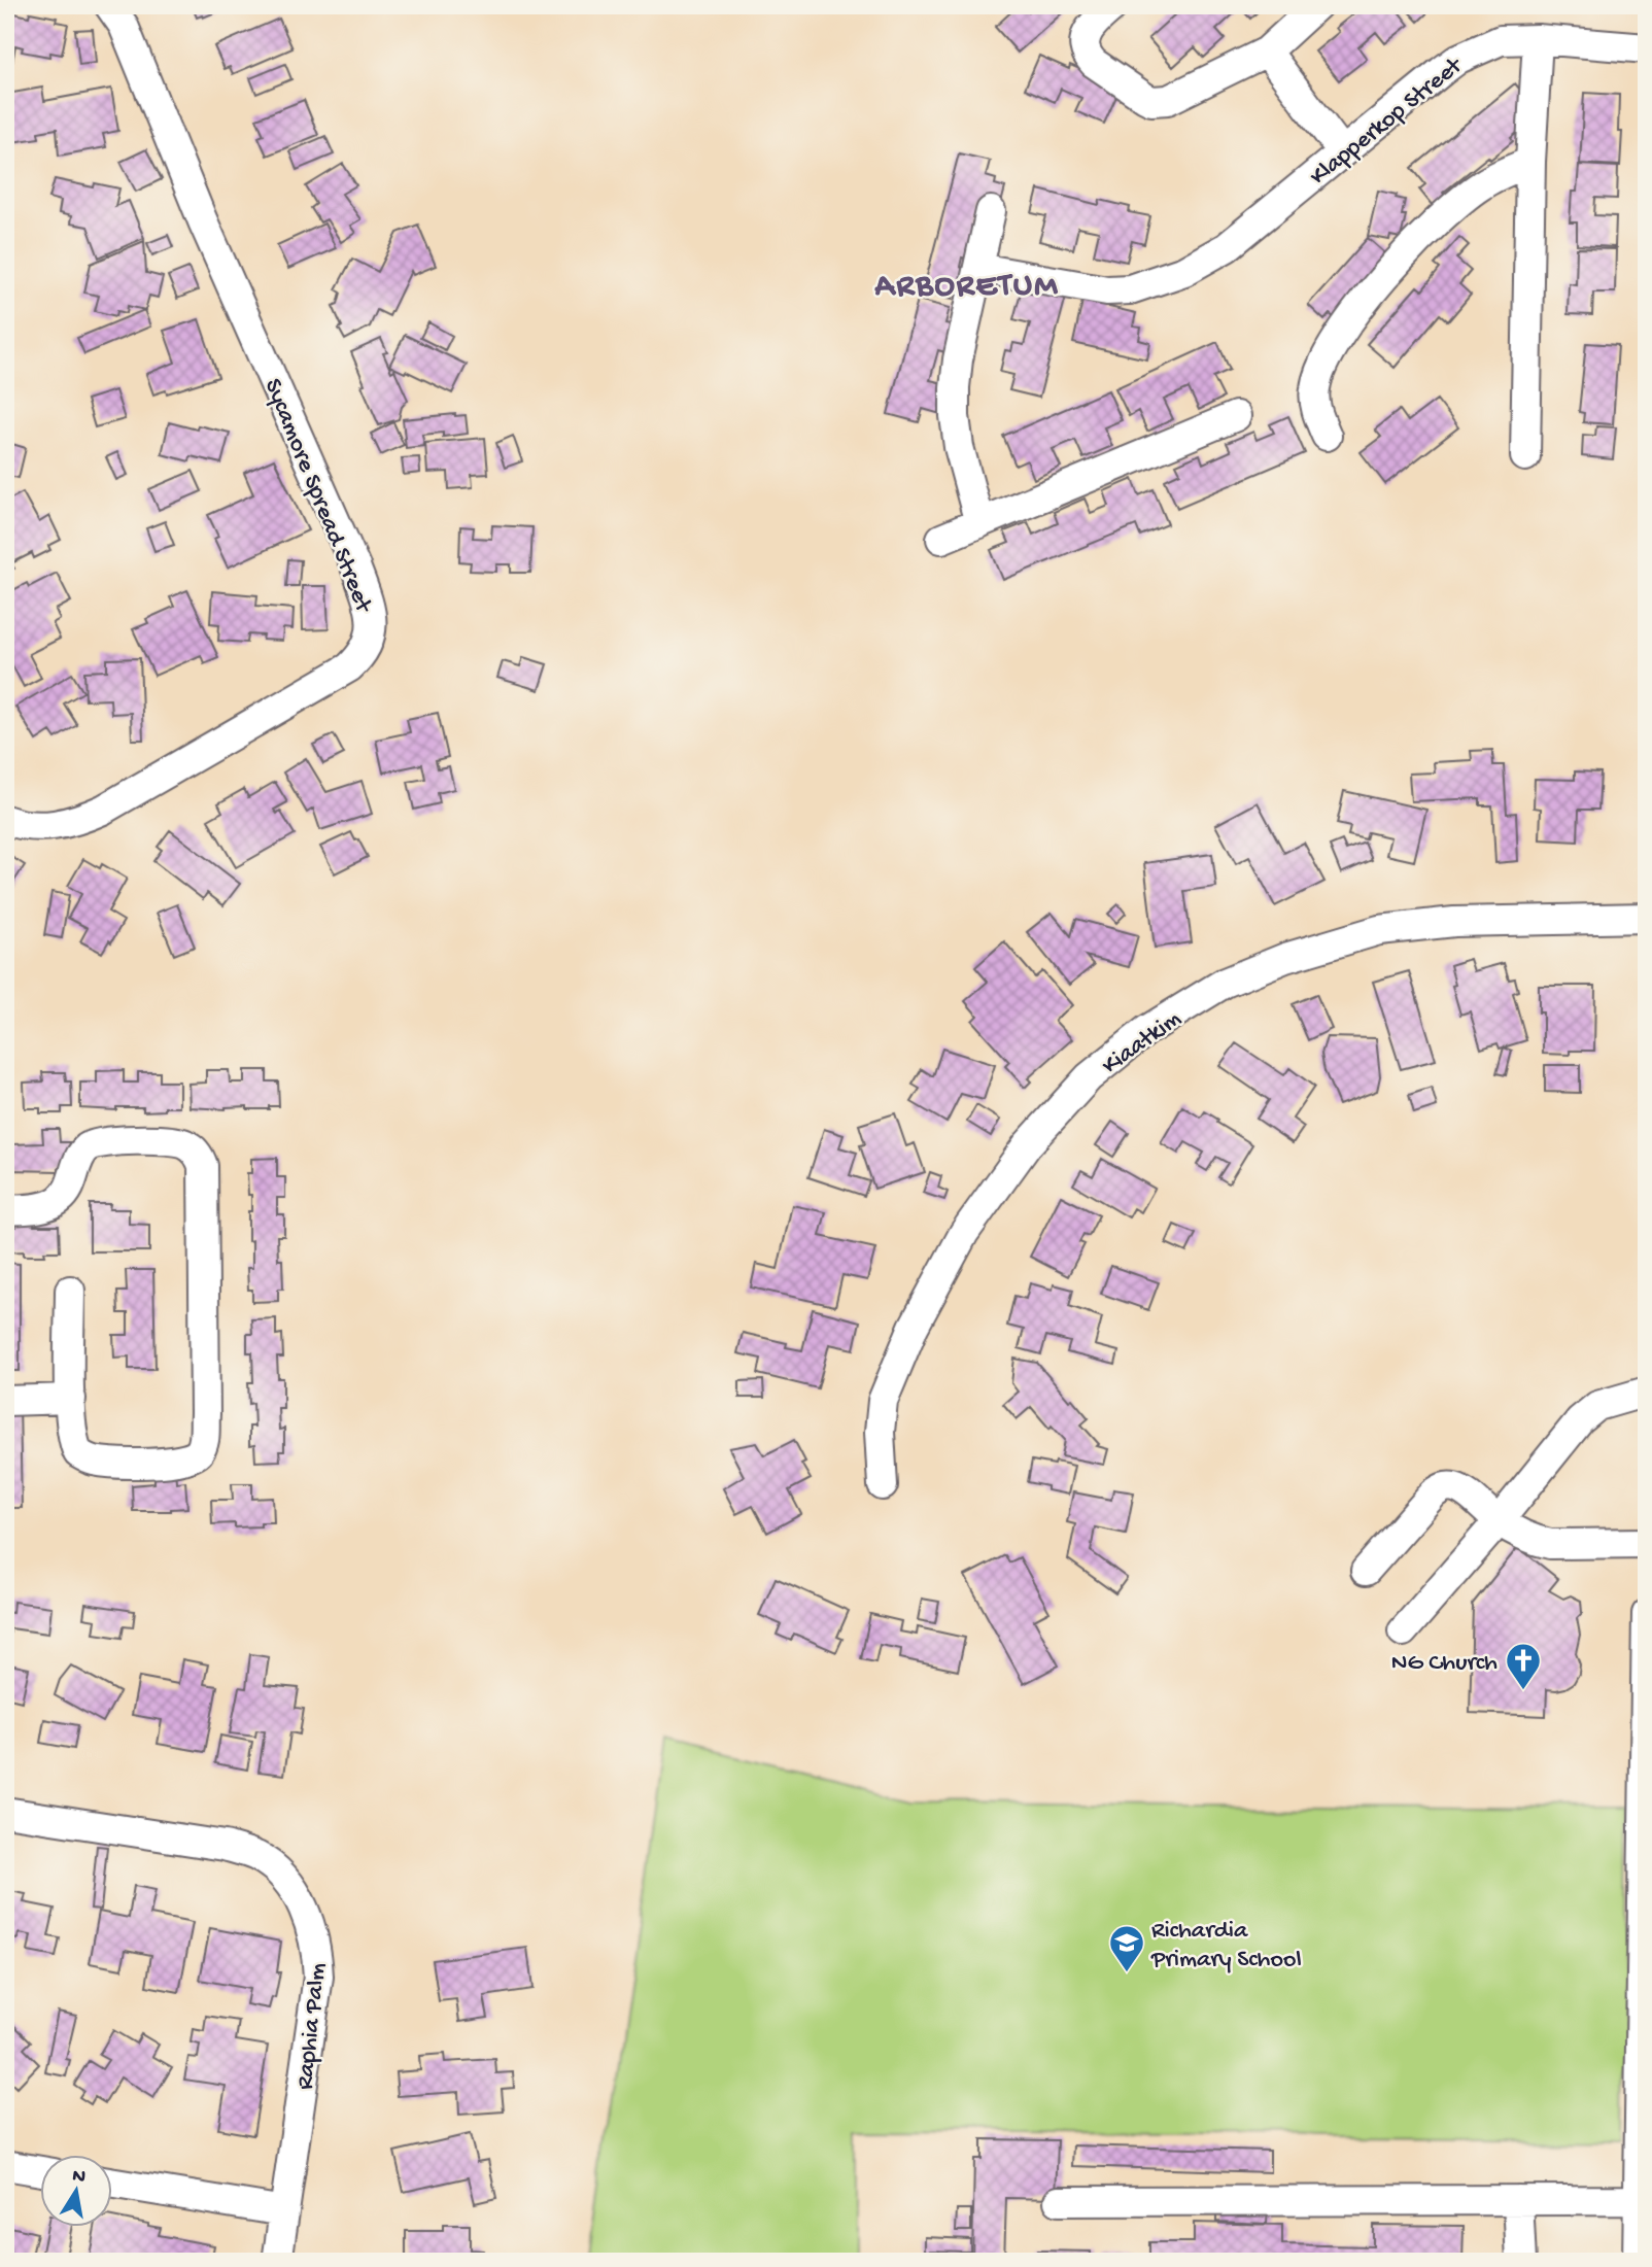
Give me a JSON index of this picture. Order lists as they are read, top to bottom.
{
  "streets": {
    "street": [
      "Klapperkop Street",
      "Sycamore Spread Street",
      "Kiaatkim",
      "Raphia Palm"
    ]
  },
  "districts": ["ARBORETUM"],
  "places": {
    "church": ["NG Church"],
    "school or university": ["Richardia Primary School"]
  },
  "north": "top"
}
